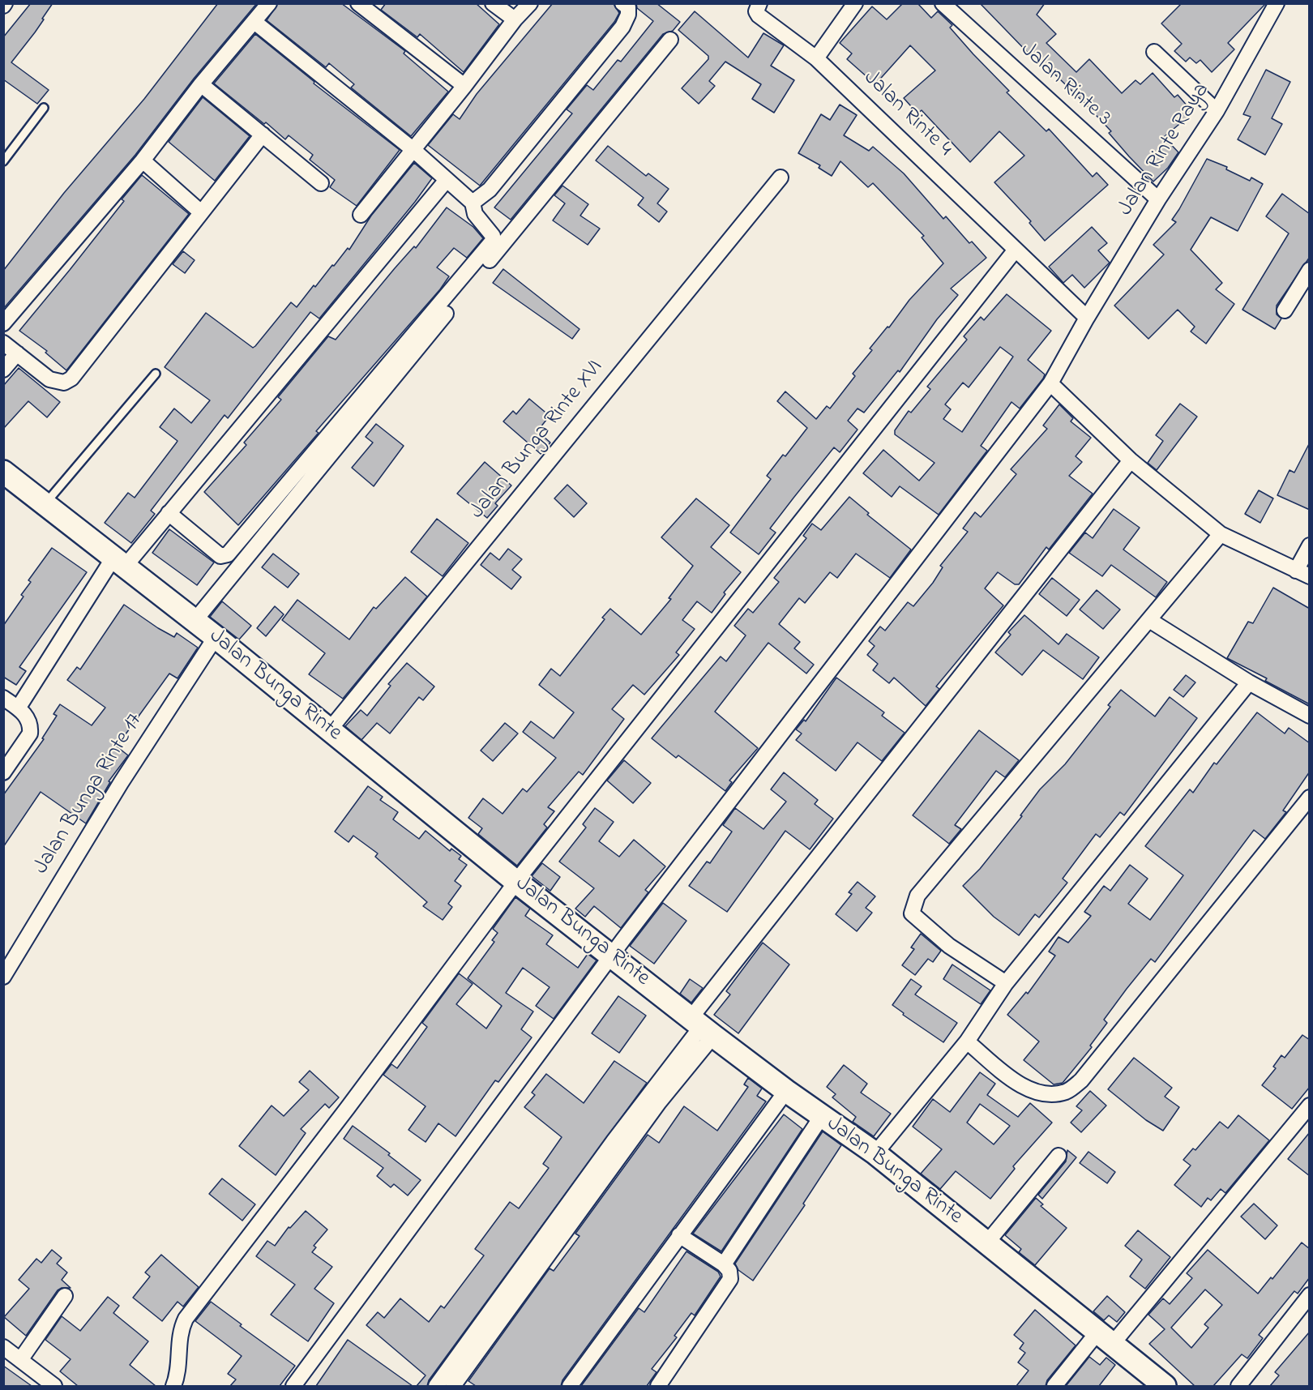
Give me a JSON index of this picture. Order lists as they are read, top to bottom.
{
  "streets": {
    "street": [
      "Jalan Rinte 3",
      "Jalan Rinte 4",
      "Jalan Rinte Raya",
      "Jalan Bunga Rinte XVI",
      "Jalan Bunga Rinte",
      "Jalan Bunga Rinte 17"
    ]
  },
  "crossings": [
    ["Jalan Rinte 3", "Jalan Rinte Raya"],
    ["Jalan Rinte 4", "Jalan Rinte Raya"],
    ["Jalan Rinte Raya", "Jalan Bunga Rinte"],
    ["Jalan Bunga Rinte XVI", "Jalan Bunga Rinte"],
    ["Jalan Bunga Rinte", "Jalan Bunga Rinte 17"]
  ]
}
